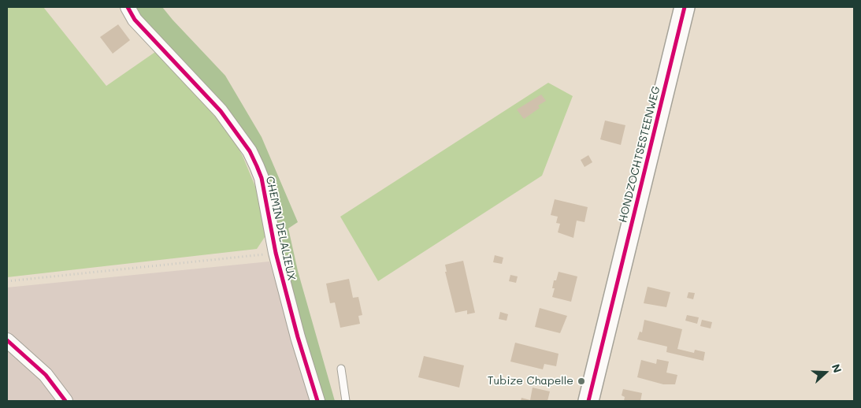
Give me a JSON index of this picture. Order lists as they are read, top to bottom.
{
  "streets": {
    "main road": ["HONDZOCHTSESTEENWEG"],
    "street": ["CHEMIN DELALIEUX"]
  },
  "places": ["Tubize Chapelle"],
  "north": "right"
}
